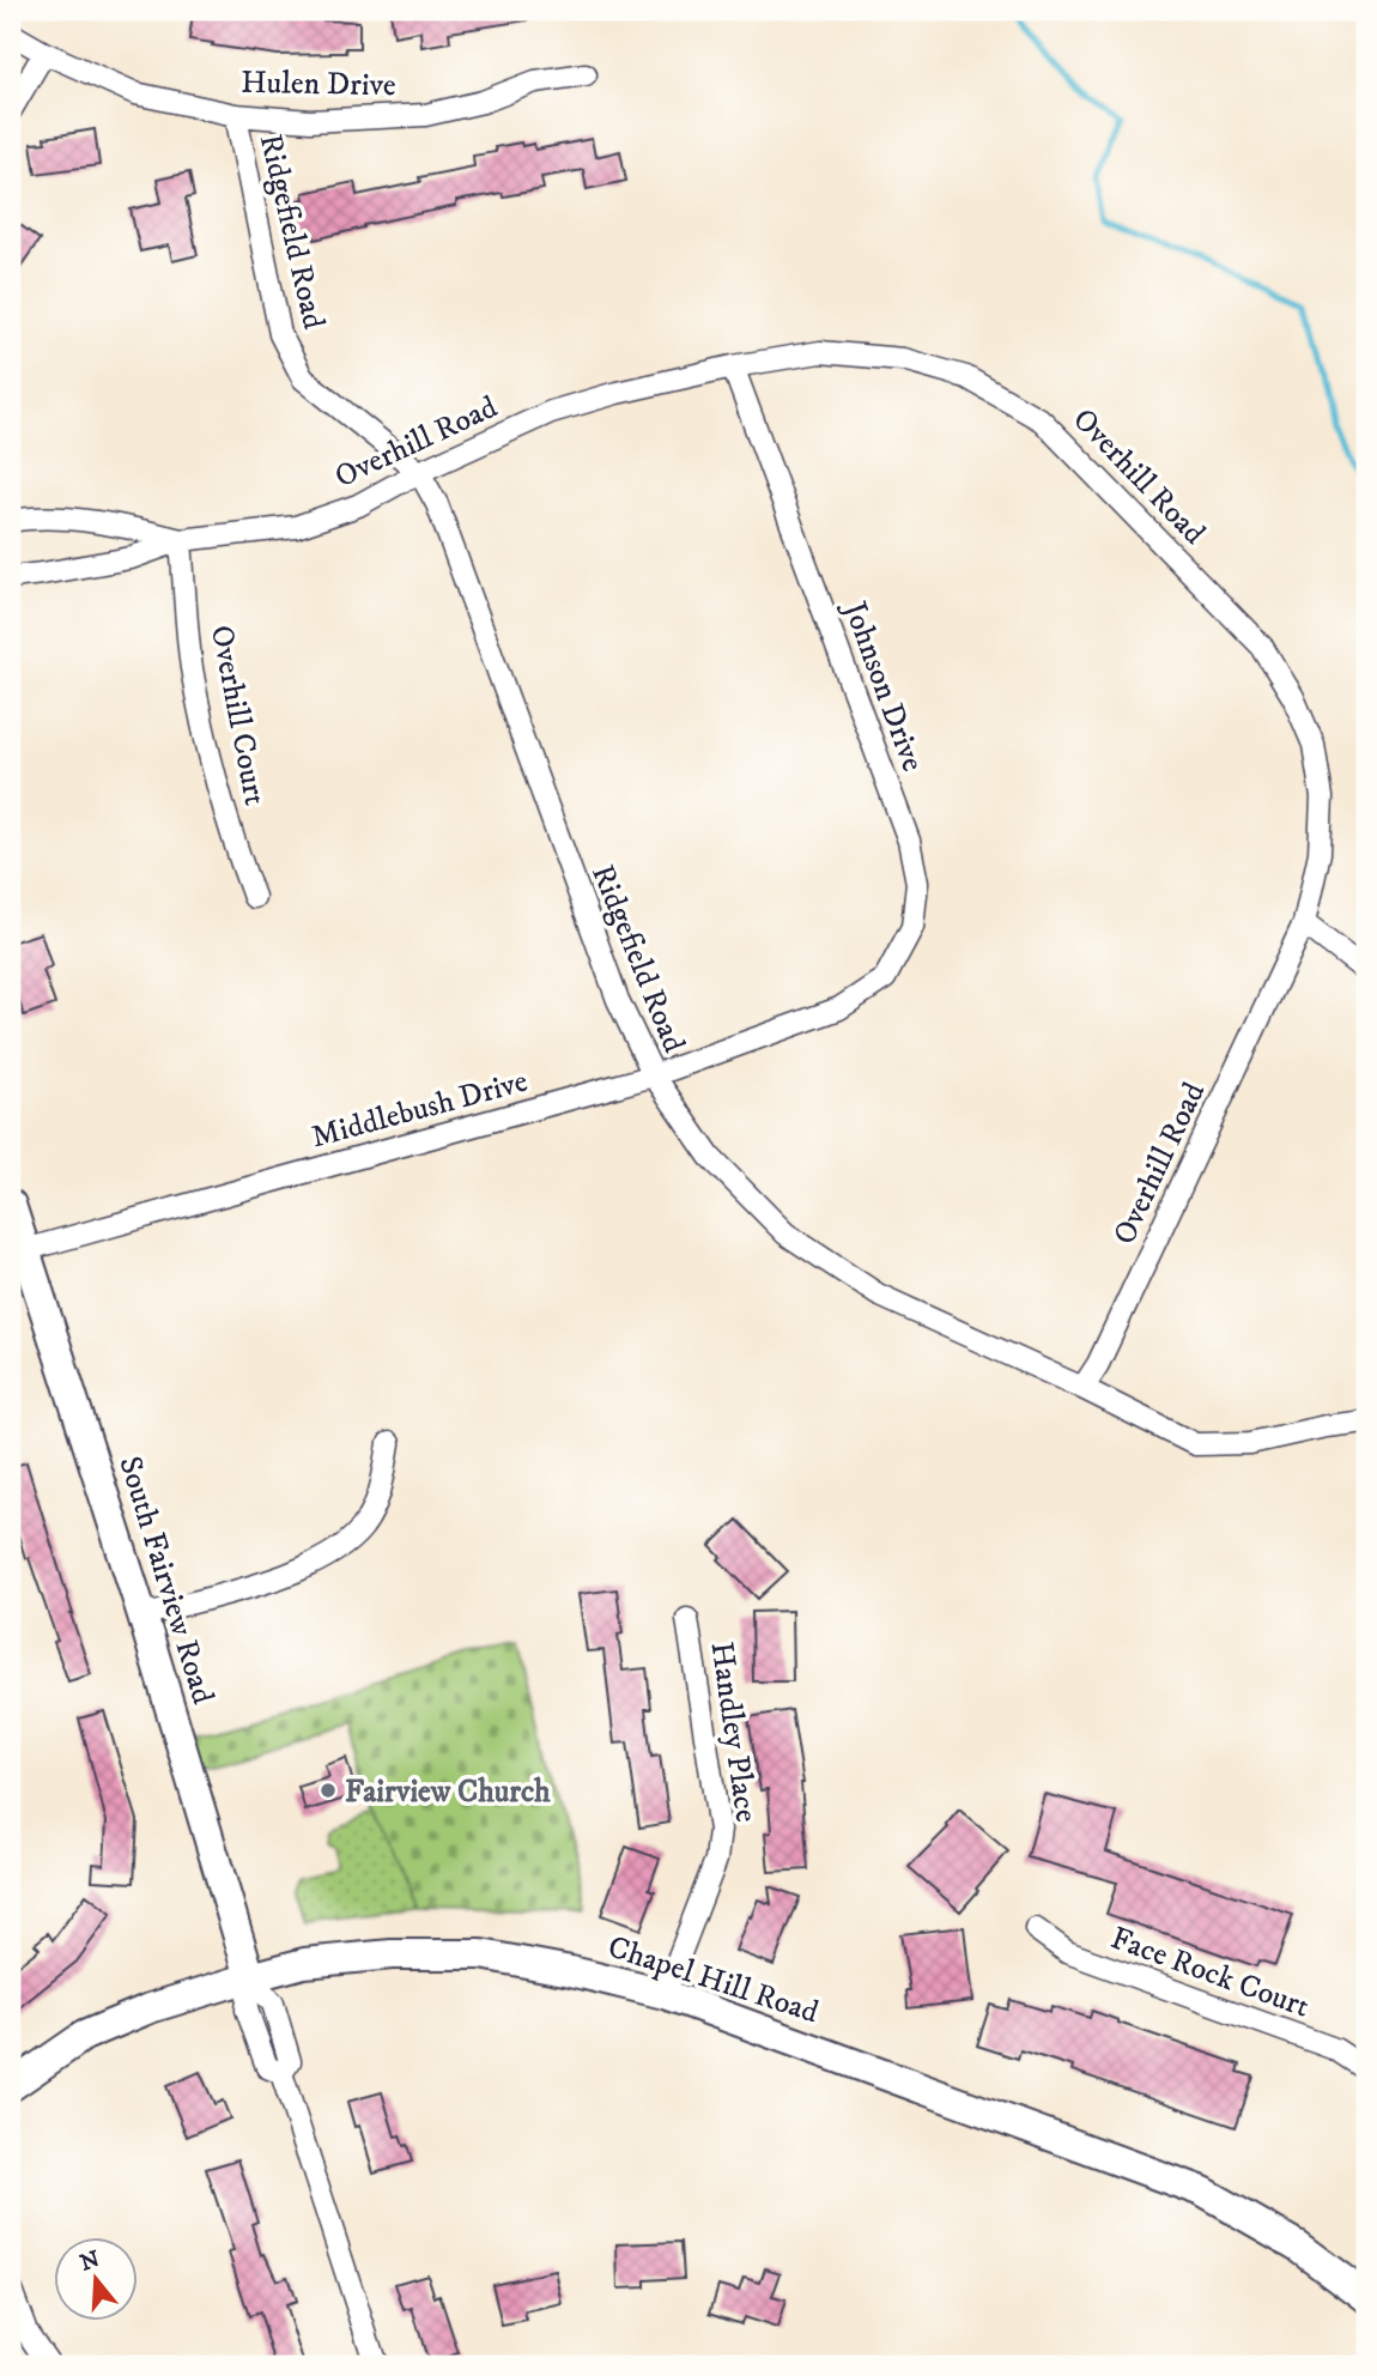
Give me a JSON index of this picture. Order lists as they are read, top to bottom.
{
  "streets": {
    "street": [
      "Hulen Drive",
      "Ridgefield Road",
      "Overhill Road",
      "Johnson Drive",
      "Overhill Court",
      "Middlebush Drive",
      "South Fairview Road",
      "Handley Place",
      "Face Rock Court",
      "Chapel Hill Road"
    ]
  },
  "crossings": [
    ["Hulen Drive", "Ridgefield Road"],
    ["Ridgefield Road", "Overhill Road"],
    ["Ridgefield Road", "Middlebush Drive"],
    ["Overhill Road", "Johnson Drive"],
    ["Overhill Road", "Overhill Court"],
    ["Johnson Drive", "Middlebush Drive"],
    ["Middlebush Drive", "South Fairview Road"],
    ["South Fairview Road", "Chapel Hill Road"],
    ["Handley Place", "Chapel Hill Road"]
  ],
  "places": ["Fairview Church"],
  "north": "top"
}
